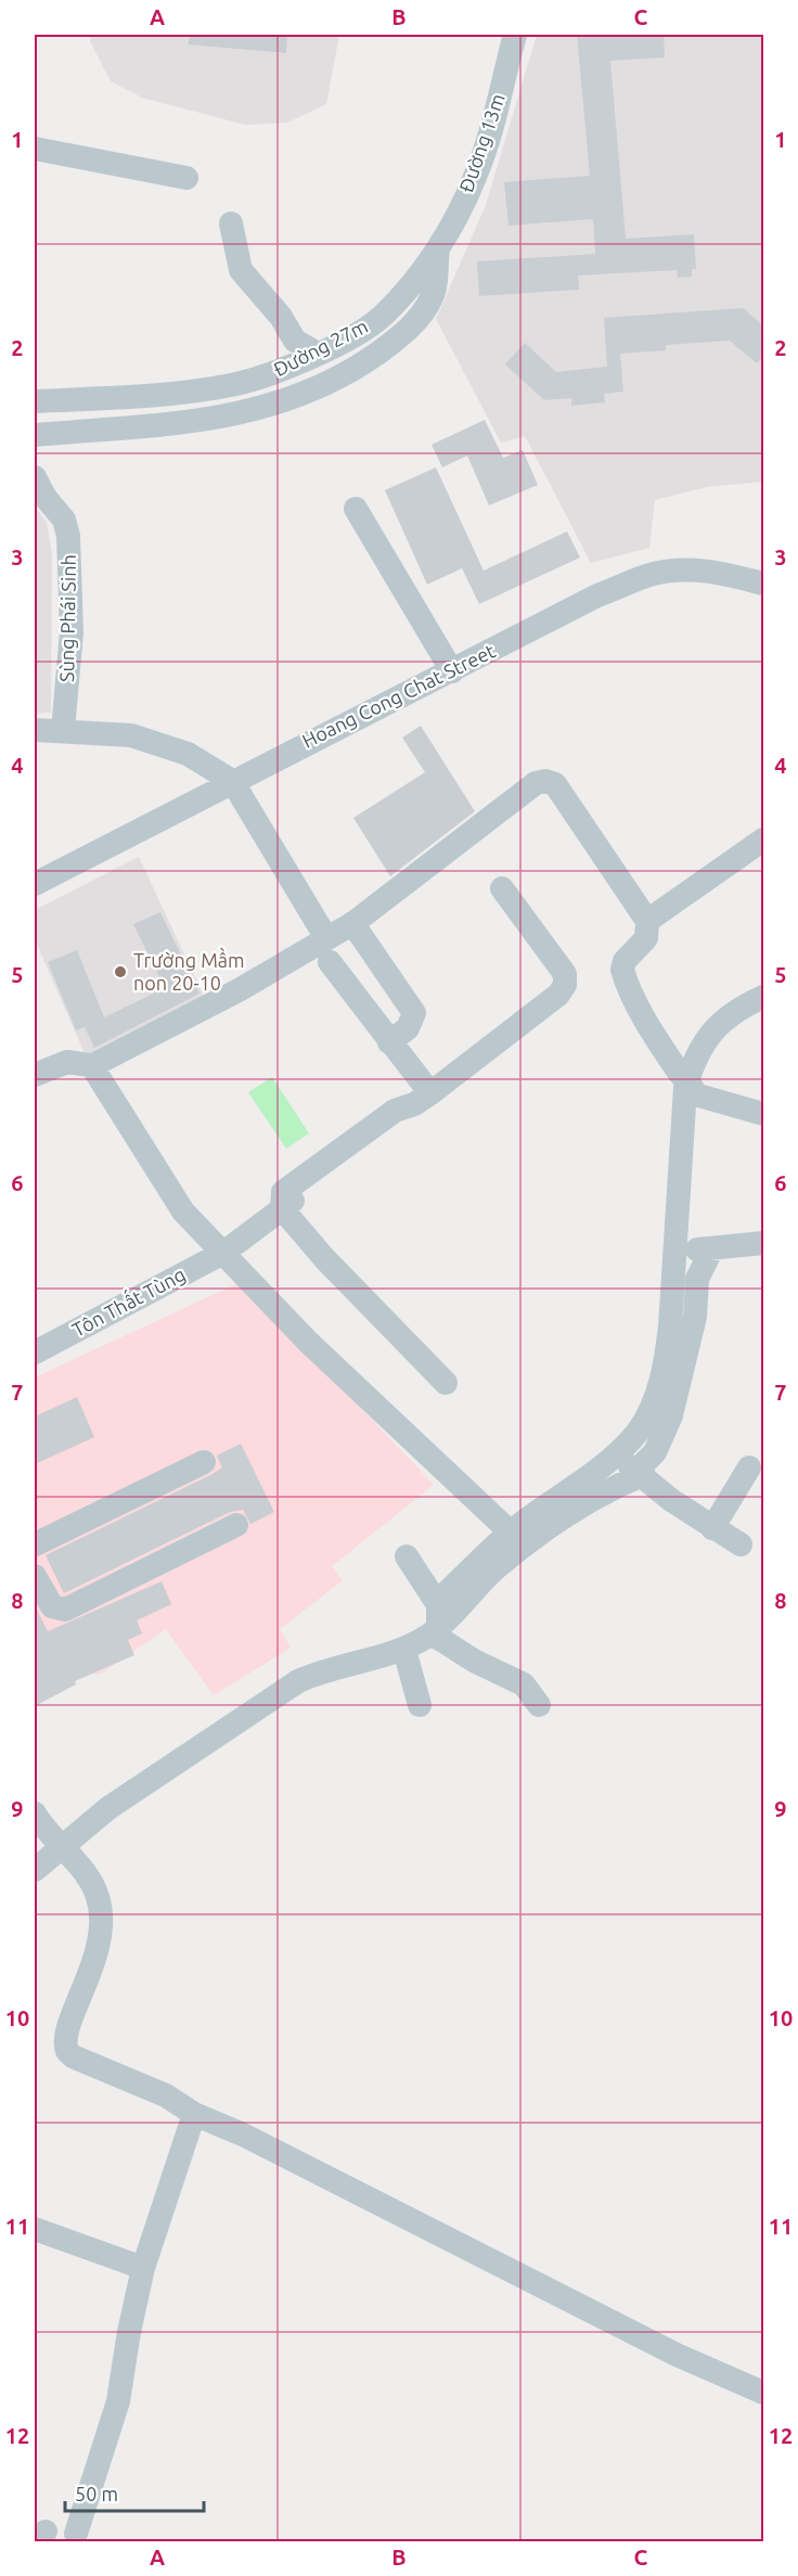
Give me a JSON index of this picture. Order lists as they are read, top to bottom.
{
  "streets": {
    "street": [
      "Đường 13m",
      "Đường 27m",
      "Sùng Phái Sinh",
      "Hoang Cong Chat Street",
      "Tôn Thất Tùng"
    ]
  },
  "crossings": [
    ["Đường 13m", "Đường 27m"]
  ],
  "places": ["Trường Mầm non 20-10"],
  "scale_bar": "50 m",
  "grid": {
    "columns": ["A", "B", "C"],
    "rows": [
      "1",
      "2",
      "3",
      "4",
      "5",
      "6",
      "7",
      "8",
      "9",
      "10",
      "11",
      "12"
    ]
  }
}
